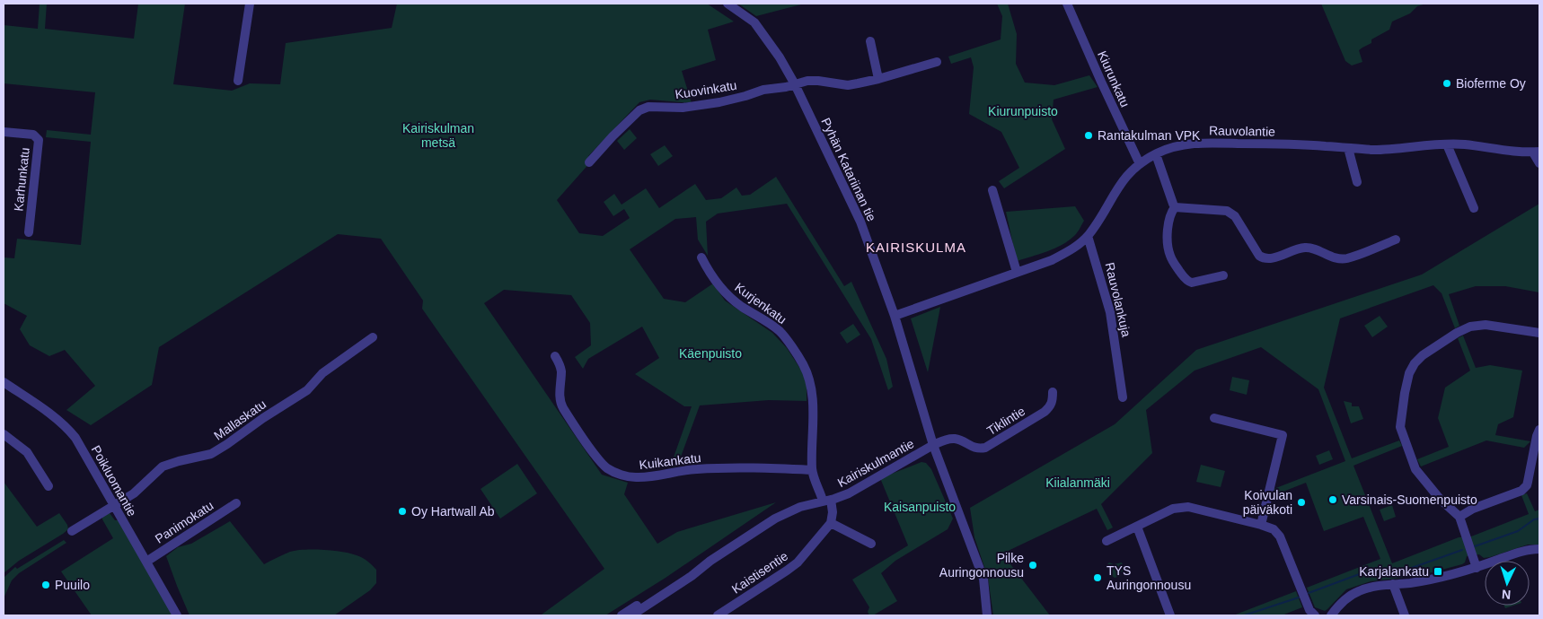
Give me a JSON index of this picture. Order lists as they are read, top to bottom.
{
  "streets": {
    "street": [
      "Kiurunkatu",
      "Kuovinkatu",
      "Rauvolantie",
      "Pyhän Katariinan tie",
      "Karhunkatu",
      "Rauvolankuja",
      "Kurjenkatu",
      "Mallaskatu",
      "Tiklintie",
      "Kuikankatu",
      "Kairiskulmantie",
      "Poikluomantie",
      "Panimokatu",
      "Kaistisentie"
    ]
  },
  "crossings": [
    ["Kiurunkatu", "Rauvolantie"],
    ["Kuovinkatu", "Pyhän Katariinan tie"],
    ["Rauvolantie", "Pyhän Katariinan tie"],
    ["Rauvolantie", "Rauvolankuja"],
    ["Pyhän Katariinan tie", "Tiklintie"],
    ["Pyhän Katariinan tie", "Kairiskulmantie"],
    ["Kurjenkatu", "Kuikankatu"],
    ["Kurjenkatu", "Kairiskulmantie"],
    ["Mallaskatu", "Poikluomantie"],
    ["Tiklintie", "Kairiskulmantie"],
    ["Poikluomantie", "Panimokatu"]
  ],
  "districts": ["KAIRISKULMA"],
  "parks": [
    "Kiurunpuisto",
    "Kairiskulman metsä",
    "Käenpuisto",
    "Kiialanmäki",
    "Kaisanpuisto"
  ],
  "places": {
    "other": [
      "Bioferme Oy",
      "Rantakulman VPK",
      "Varsinais-Suomenpuisto",
      "Koivulan päiväkoti",
      "Oy Hartwall Ab",
      "Pilke Auringonnousu",
      "TYS Auringonnousu",
      "Puuilo"
    ],
    "transit": ["Karjalankatu"]
  },
  "north": "bottom"
}
